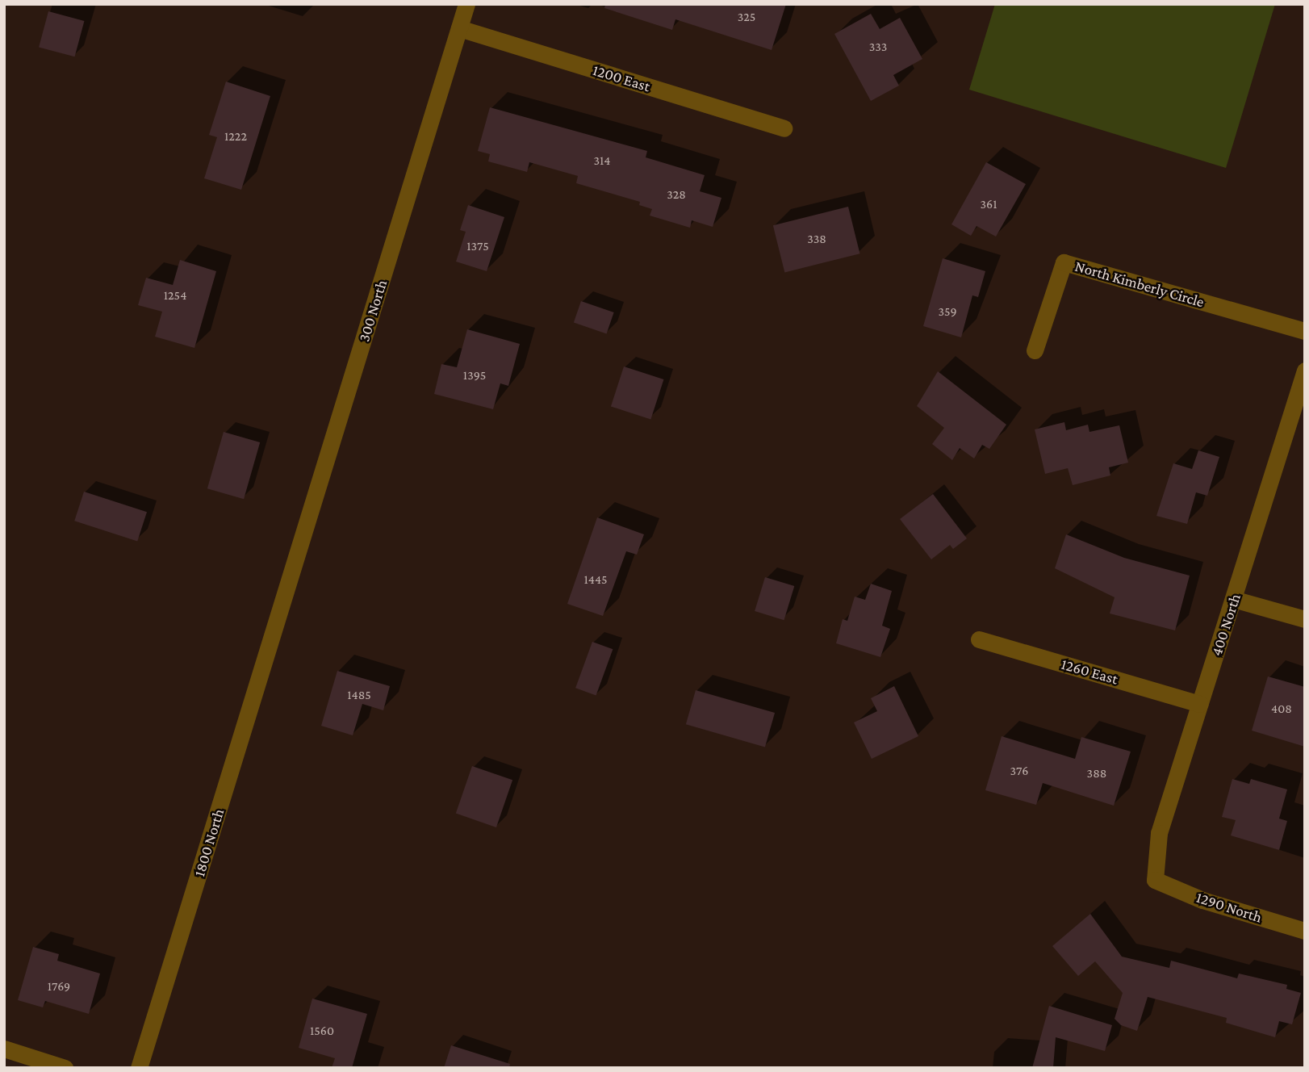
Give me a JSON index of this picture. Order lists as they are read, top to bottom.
{
  "streets": {
    "street": [
      "1200 East",
      "North Kimberly Circle",
      "300 North",
      "400 North",
      "1260 East",
      "1800 North",
      "1290 North"
    ]
  },
  "crossings": [
    ["1200 East", "300 North"],
    ["300 North", "1800 North"],
    ["400 North", "1260 East"],
    ["400 North", "1290 North"]
  ],
  "house_numbers": [
    "325",
    "333",
    "1222",
    "314",
    "328",
    "361",
    "338",
    "1375",
    "1254",
    "359",
    "1395",
    "1445",
    "1485",
    "408",
    "376",
    "388",
    "1769",
    "1560"
  ]
}
